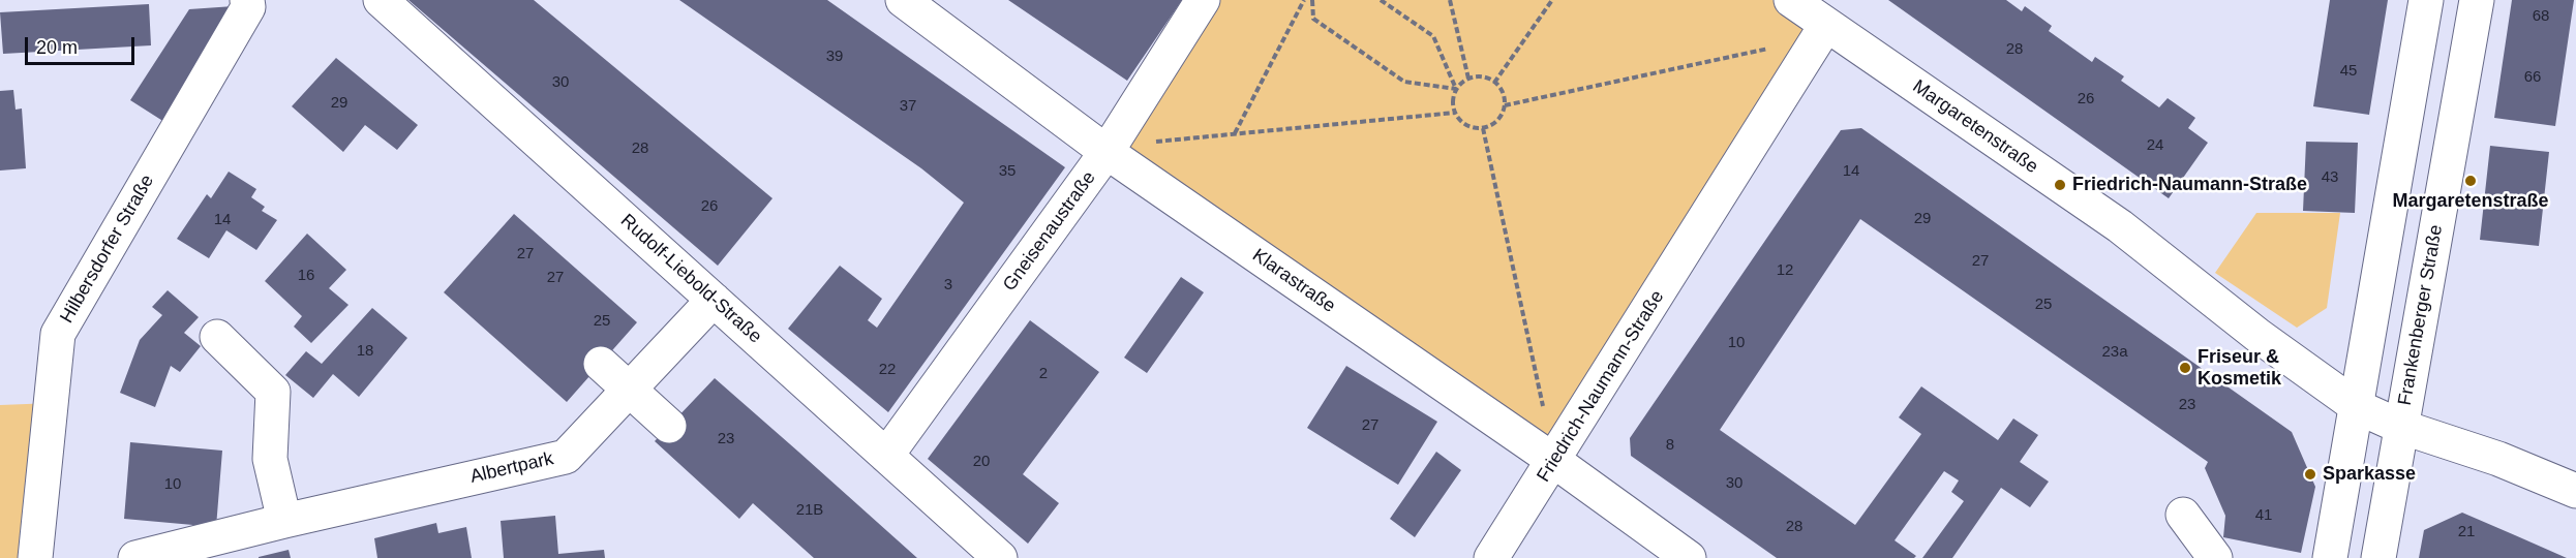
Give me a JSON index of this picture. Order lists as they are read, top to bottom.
{
  "streets": {
    "street": [
      "Margaretenstraße",
      "Gneisenaustraße",
      "Hilbersdorfer Straße",
      "Rudolf-Liebold-Straße",
      "Klarastraße",
      "Frankenberger Straße",
      "Friedrich-Naumann-Straße",
      "Albertpark"
    ]
  },
  "crossings": [
    ["Margaretenstraße", "Frankenberger Straße"],
    ["Margaretenstraße", "Friedrich-Naumann-Straße"],
    ["Gneisenaustraße", "Rudolf-Liebold-Straße"],
    ["Gneisenaustraße", "Klarastraße"],
    ["Rudolf-Liebold-Straße", "Albertpark"],
    ["Klarastraße", "Friedrich-Naumann-Straße"]
  ],
  "places": [
    "Margaretenstraße",
    "Friedrich-Naumann-Straße",
    "Friseur & Kosmetik",
    "Sparkasse"
  ],
  "house_numbers": [
    "68",
    "28",
    "39",
    "45",
    "66",
    "30",
    "26",
    "29",
    "37",
    "24",
    "28",
    "35",
    "14",
    "43",
    "26",
    "29",
    "14",
    "27",
    "27",
    "12",
    "16",
    "27",
    "3",
    "25",
    "25",
    "10",
    "18",
    "23a",
    "22",
    "2",
    "23",
    "27",
    "23",
    "8",
    "20",
    "30",
    "10",
    "21B",
    "41",
    "28",
    "21"
  ],
  "scale_bar": "20 m"
}
